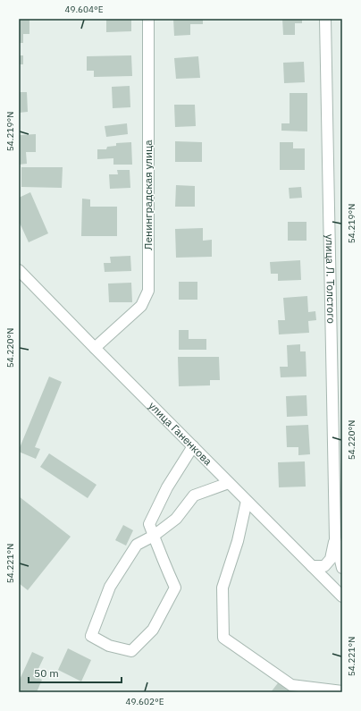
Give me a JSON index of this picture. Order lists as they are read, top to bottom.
{
  "streets": {
    "street": ["Ленинградская улица", "улица Л. Толстого", "улица Ганенкова"]
  },
  "crossings": [
    ["Ленинградская улица", "улица Ганенкова"],
    ["улица Л. Толстого", "улица Ганенкова"]
  ],
  "scale_bar": "50 m",
  "coordinates": [
    "49.604°E",
    "54.219°N",
    "54.220°N",
    "54.221°N",
    "49.602°E"
  ]
}
